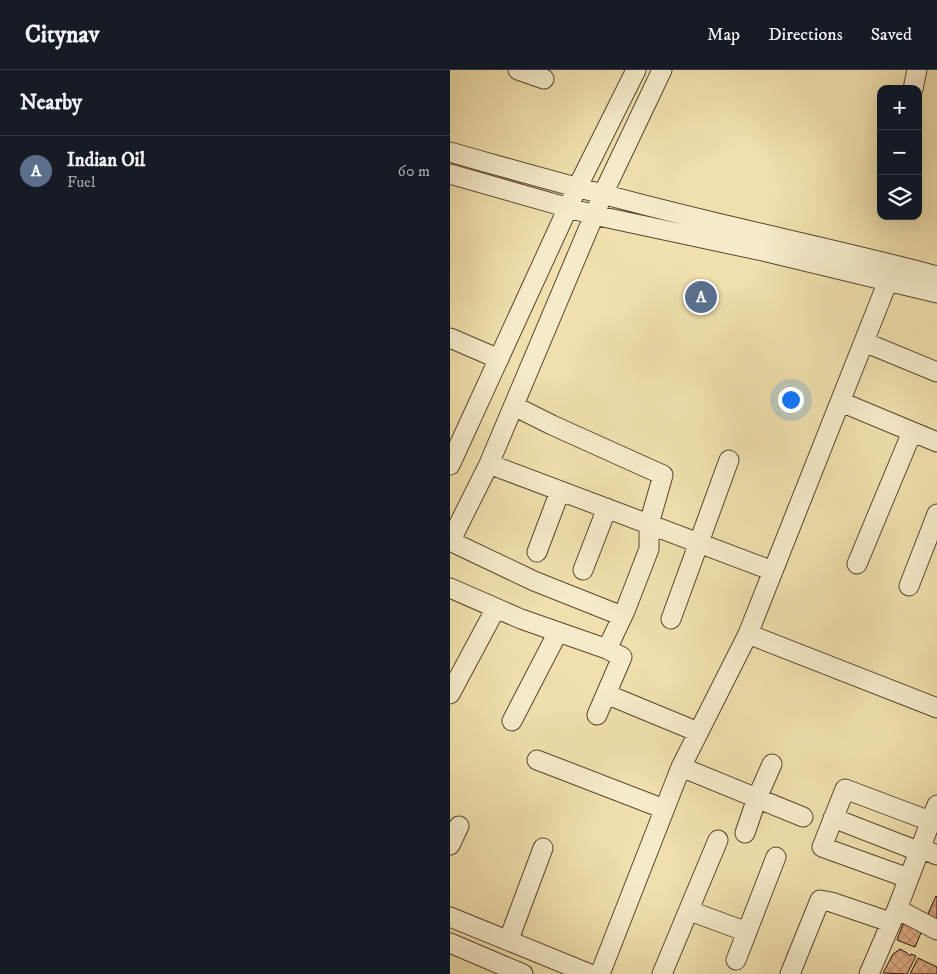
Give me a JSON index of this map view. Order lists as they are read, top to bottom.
{
  "page": {
    "header": "Citynav",
    "nav": ["Map", "Directions", "Saved"],
    "heading": "Nearby",
    "map_buttons": ["+", "−"],
    "list": [
      {
        "mark": "A",
        "name": "Indian Oil",
        "note": "Fuel",
        "value": "60 m"
      }
    ],
    "pins": "A"
  }
}
